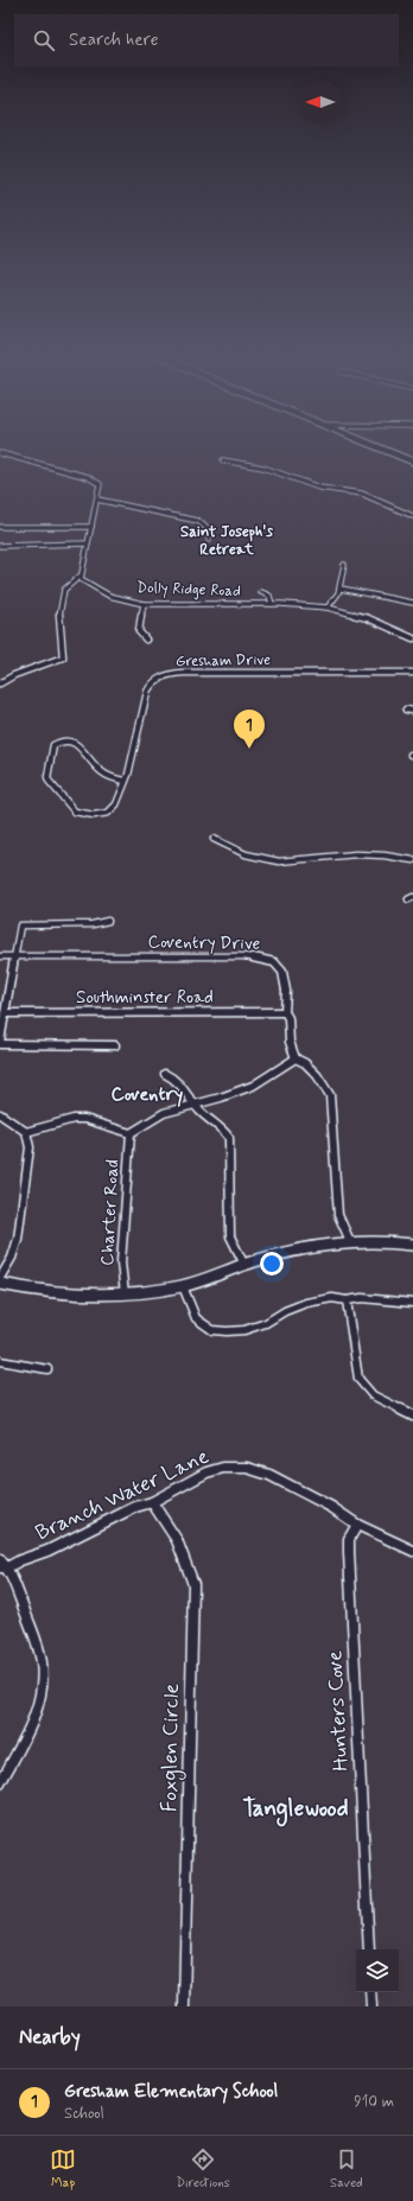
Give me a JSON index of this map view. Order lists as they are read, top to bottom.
{
  "streets": {
    "street": [
      "Dolly Ridge Road",
      "Gresham Drive",
      "Coventry Drive",
      "Southminster Road",
      "Charter Road",
      "Branch Water Lane",
      "Hunters Cove",
      "Foxglen Circle"
    ]
  },
  "crossings": [
    ["Coventry Drive", "Southminster Road"],
    ["Branch Water Lane", "Hunters Cove"],
    ["Branch Water Lane", "Foxglen Circle"]
  ],
  "districts": ["Saint Joseph's Retreat", "Coventry", "Tanglewood"],
  "north": "left",
  "page": {
    "search": "Search here",
    "pins": "1",
    "heading": "Nearby",
    "list": [
      {
        "mark": "1",
        "name": "Gresham Elementary School",
        "note": "School",
        "value": "910 m"
      }
    ],
    "nav": ["Map", "Directions", "Saved"]
  }
}
